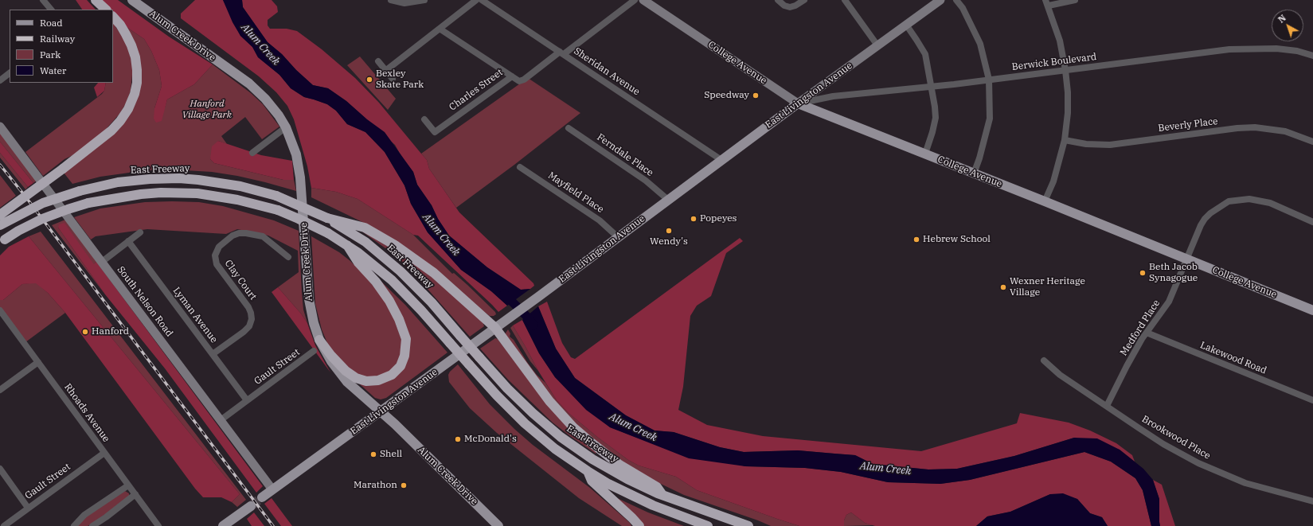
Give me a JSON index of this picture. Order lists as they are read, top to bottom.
{
  "streets": {
    "highway": ["East Freeway"],
    "main road": ["Alum Creek Drive", "College Avenue", "East Livingston Avenue"],
    "street": [
      "Berwick Boulevard",
      "Sheridan Avenue",
      "Charles Street",
      "Beverly Place",
      "Ferndale Place",
      "Mayfield Place",
      "Clay Court",
      "South Nelson Road",
      "Lyman Avenue",
      "Medford Place",
      "Lakewood Road",
      "Gault Street",
      "Rhoads Avenue",
      "Brookwood Place"
    ]
  },
  "crossings": [
    ["Alum Creek Drive", "East Livingston Avenue"],
    ["Berwick Boulevard", "College Avenue"],
    ["Berwick Boulevard", "East Livingston Avenue"],
    ["College Avenue", "East Livingston Avenue"],
    ["College Avenue", "Medford Place"],
    ["Sheridan Avenue", "Charles Street"],
    ["Sheridan Avenue", "East Livingston Avenue"],
    ["East Livingston Avenue", "Ferndale Place"],
    ["East Livingston Avenue", "Mayfield Place"],
    ["East Livingston Avenue", "South Nelson Road"],
    ["Clay Court", "Lyman Avenue"],
    ["South Nelson Road", "Gault Street"],
    ["Lyman Avenue", "Gault Street"],
    ["Medford Place", "Lakewood Road"],
    ["Medford Place", "Brookwood Place"],
    ["Gault Street", "Rhoads Avenue"]
  ],
  "water": ["Alum Creek"],
  "parks": ["Hanford Village Park"],
  "places": [
    "Bexley Skate Park",
    "Speedway",
    "Popeyes",
    "Wendy's",
    "Hebrew School",
    "Beth Jacob Synagogue",
    "Wexner Heritage Village",
    "Hanford",
    "McDonald's",
    "Shell",
    "Marathon"
  ],
  "legend": [
    "Road",
    "Railway",
    "Park",
    "Water"
  ],
  "north": "top left"
}
